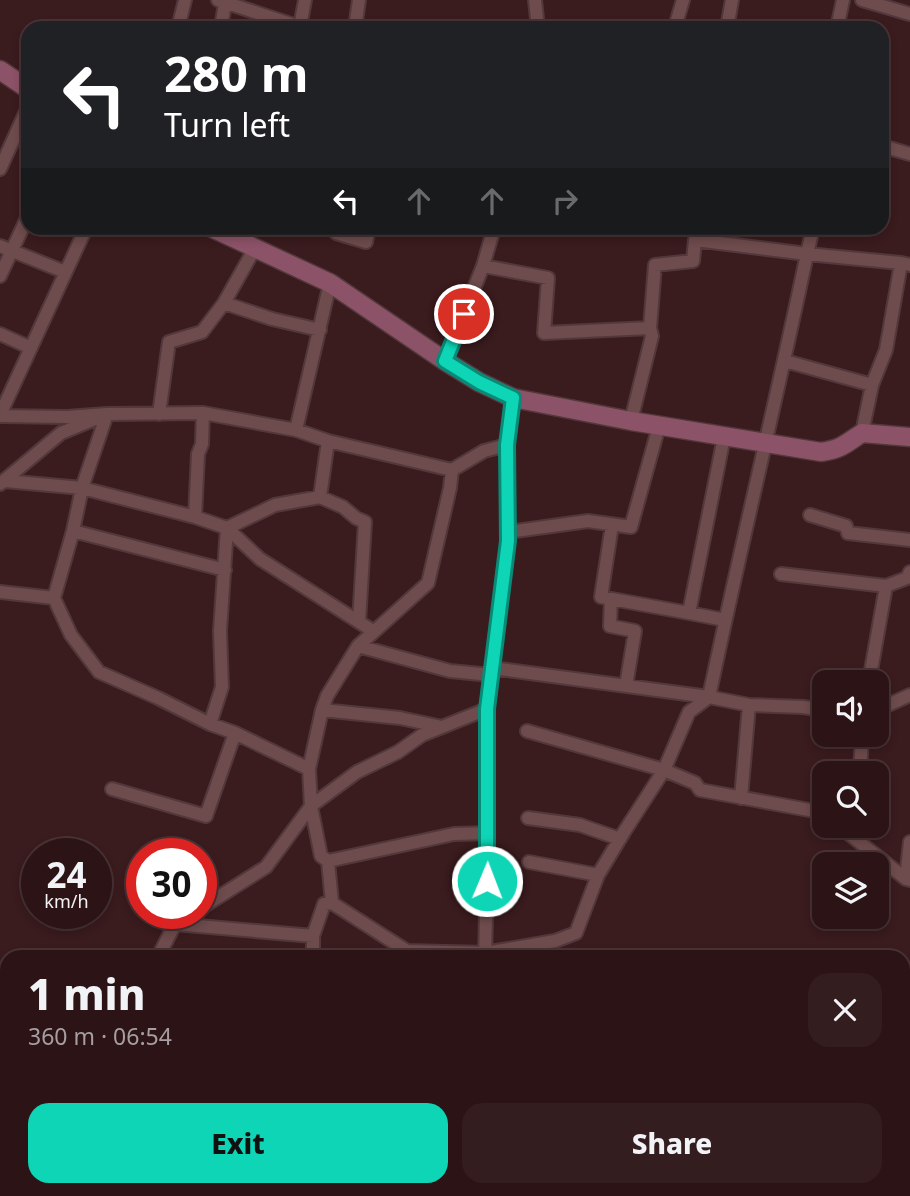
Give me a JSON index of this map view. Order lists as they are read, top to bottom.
{
  "page": {
    "turn": ["280 m", "Turn left"],
    "speed": "24 km/h",
    "limit": "30",
    "heading": ["1 min", "360 m · 06:54"],
    "buttons": ["Exit", "Share"]
  }
}
